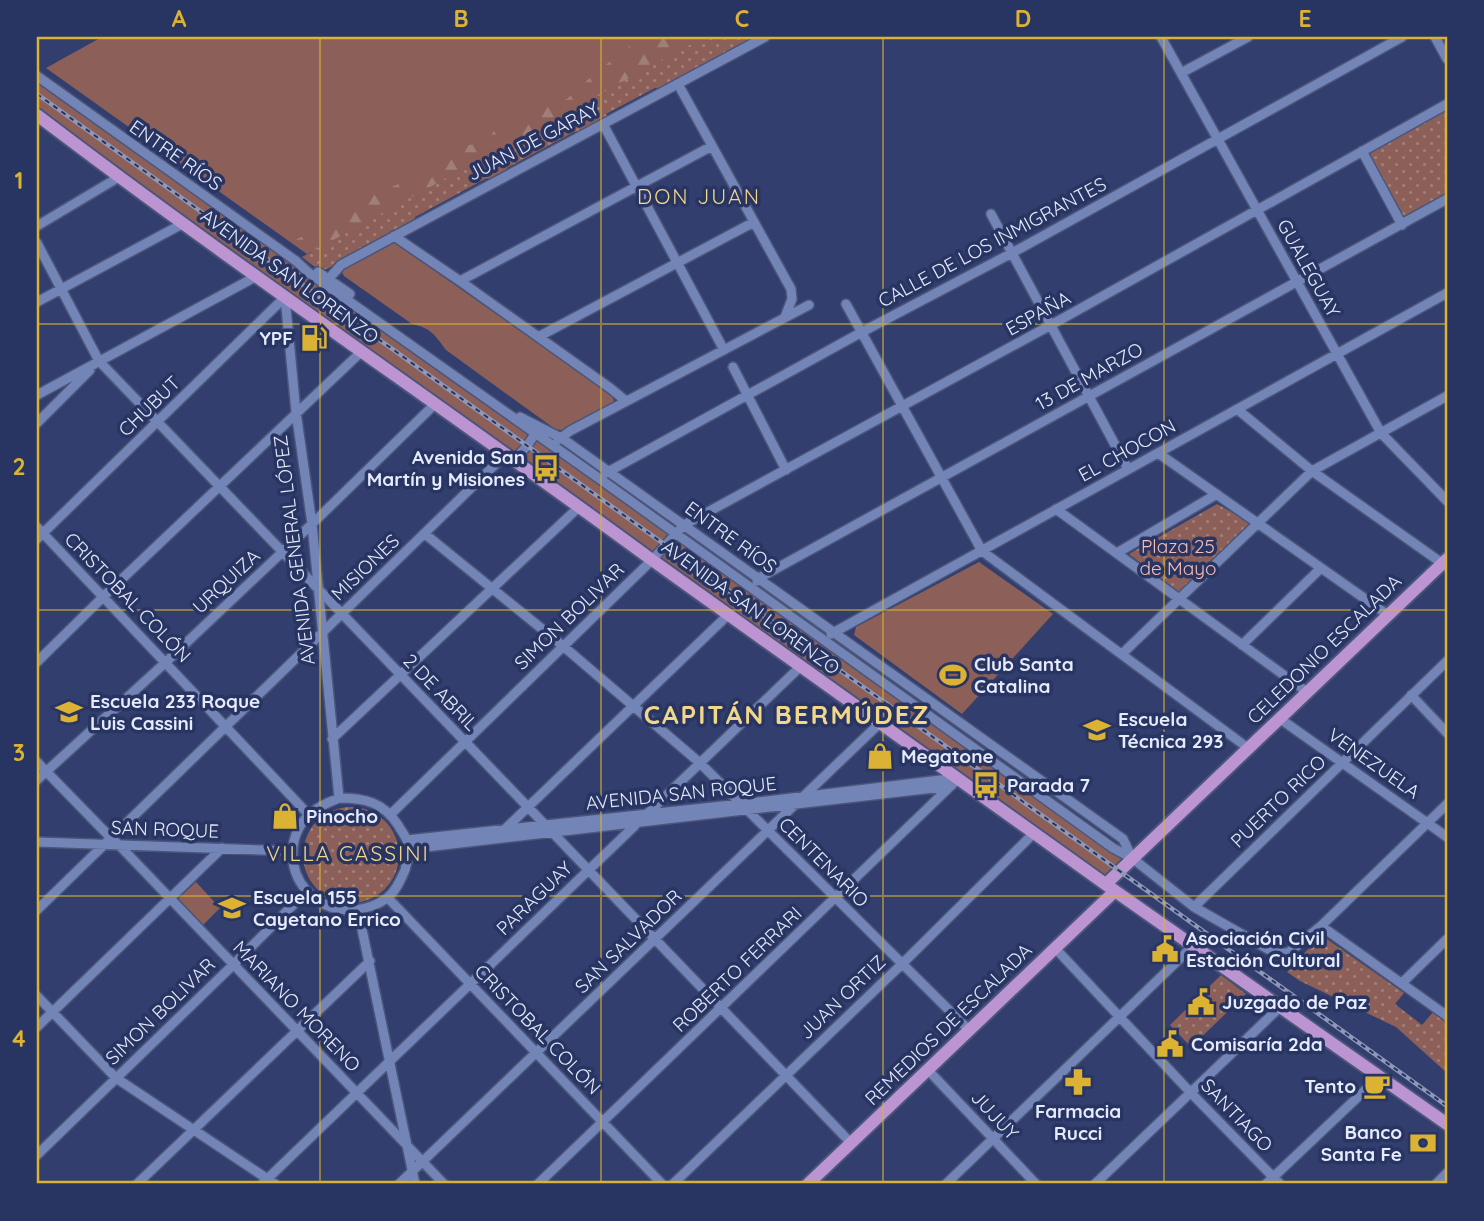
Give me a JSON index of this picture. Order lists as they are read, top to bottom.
{
  "streets": {
    "main road": ["AVENIDA SAN LORENZO", "CELEDONIO ESCALADA", "REMEDIOS DE ESCALADA"],
    "street": [
      "JUAN DE GARAY",
      "ENTRE RÍOS",
      "CALLE DE LOS INMIGRANTES",
      "GUALEGUAY",
      "ESPAÑA",
      "13 DE MARZO",
      "CHUBUT",
      "EL CHOCON",
      "AVENIDA GENERAL LÓPEZ",
      "MISIONES",
      "URQUIZA",
      "CRISTOBAL COLÓN",
      "SIMON BOLIVAR",
      "2 DE ABRIL",
      "VENEZUELA",
      "AVENIDA SAN ROQUE",
      "PUERTO RICO",
      "SAN ROQUE",
      "CENTENARIO",
      "PARAGUAY",
      "SAN SALVADOR",
      "ROBERTO FERRARI",
      "JUAN ORTIZ",
      "MARIANO MORENO",
      "JUJUY",
      "SANTIAGO"
    ]
  },
  "crossings": [
    ["JUAN DE GARAY", "ENTRE RÍOS"],
    ["ENTRE RÍOS", "CALLE DE LOS INMIGRANTES"],
    ["ENTRE RÍOS", "ESPAÑA"],
    ["ENTRE RÍOS", "13 DE MARZO"],
    ["ENTRE RÍOS", "EL CHOCON"],
    ["ENTRE RÍOS", "MISIONES"],
    ["ENTRE RÍOS", "CELEDONIO ESCALADA"],
    ["ENTRE RÍOS", "PUERTO RICO"],
    ["CALLE DE LOS INMIGRANTES", "GUALEGUAY"],
    ["GUALEGUAY", "ESPAÑA"],
    ["GUALEGUAY", "13 DE MARZO"],
    ["GUALEGUAY", "EL CHOCON"],
    ["AVENIDA SAN LORENZO", "ESPAÑA"],
    ["AVENIDA SAN LORENZO", "CHUBUT"],
    ["AVENIDA SAN LORENZO", "AVENIDA GENERAL LÓPEZ"],
    ["AVENIDA SAN LORENZO", "MISIONES"],
    ["AVENIDA SAN LORENZO", "URQUIZA"],
    ["AVENIDA SAN LORENZO", "SIMON BOLIVAR"],
    ["AVENIDA SAN LORENZO", "CELEDONIO ESCALADA"],
    ["AVENIDA SAN LORENZO", "AVENIDA SAN ROQUE"],
    ["AVENIDA SAN LORENZO", "PARAGUAY"],
    ["AVENIDA SAN LORENZO", "SAN SALVADOR"],
    ["AVENIDA SAN LORENZO", "ROBERTO FERRARI"],
    ["AVENIDA SAN LORENZO", "JUAN ORTIZ"],
    ["AVENIDA SAN LORENZO", "REMEDIOS DE ESCALADA"],
    ["ESPAÑA", "SIMON BOLIVAR"],
    ["CHUBUT", "AVENIDA GENERAL LÓPEZ"],
    ["CHUBUT", "CRISTOBAL COLÓN"],
    ["CHUBUT", "2 DE ABRIL"],
    ["AVENIDA GENERAL LÓPEZ", "MISIONES"],
    ["AVENIDA GENERAL LÓPEZ", "URQUIZA"],
    ["AVENIDA GENERAL LÓPEZ", "CRISTOBAL COLÓN"],
    ["AVENIDA GENERAL LÓPEZ", "SIMON BOLIVAR"],
    ["AVENIDA GENERAL LÓPEZ", "2 DE ABRIL"],
    ["AVENIDA GENERAL LÓPEZ", "AVENIDA SAN ROQUE"],
    ["AVENIDA GENERAL LÓPEZ", "SAN ROQUE"],
    ["MISIONES", "CRISTOBAL COLÓN"],
    ["MISIONES", "2 DE ABRIL"],
    ["MISIONES", "SAN ROQUE"],
    ["MISIONES", "CENTENARIO"],
    ["MISIONES", "MARIANO MORENO"],
    ["URQUIZA", "CRISTOBAL COLÓN"],
    ["URQUIZA", "2 DE ABRIL"],
    ["URQUIZA", "MARIANO MORENO"],
    ["CRISTOBAL COLÓN", "SIMON BOLIVAR"],
    ["CRISTOBAL COLÓN", "AVENIDA SAN ROQUE"],
    ["CRISTOBAL COLÓN", "SAN ROQUE"],
    ["CRISTOBAL COLÓN", "PARAGUAY"],
    ["CRISTOBAL COLÓN", "SAN SALVADOR"],
    ["CRISTOBAL COLÓN", "ROBERTO FERRARI"],
    ["SIMON BOLIVAR", "2 DE ABRIL"],
    ["SIMON BOLIVAR", "AVENIDA SAN ROQUE"],
    ["SIMON BOLIVAR", "SAN ROQUE"],
    ["SIMON BOLIVAR", "CENTENARIO"],
    ["SIMON BOLIVAR", "MARIANO MORENO"],
    ["CELEDONIO ESCALADA", "VENEZUELA"],
    ["CELEDONIO ESCALADA", "REMEDIOS DE ESCALADA"],
    ["2 DE ABRIL", "AVENIDA SAN ROQUE"],
    ["2 DE ABRIL", "PARAGUAY"],
    ["2 DE ABRIL", "SAN SALVADOR"],
    ["2 DE ABRIL", "ROBERTO FERRARI"],
    ["2 DE ABRIL", "JUAN ORTIZ"],
    ["2 DE ABRIL", "REMEDIOS DE ESCALADA"],
    ["VENEZUELA", "PUERTO RICO"],
    ["AVENIDA SAN ROQUE", "SAN ROQUE"],
    ["AVENIDA SAN ROQUE", "CENTENARIO"],
    ["AVENIDA SAN ROQUE", "PARAGUAY"],
    ["AVENIDA SAN ROQUE", "SAN SALVADOR"],
    ["AVENIDA SAN ROQUE", "ROBERTO FERRARI"],
    ["SAN ROQUE", "MARIANO MORENO"],
    ["CENTENARIO", "PARAGUAY"],
    ["CENTENARIO", "SAN SALVADOR"],
    ["CENTENARIO", "ROBERTO FERRARI"],
    ["CENTENARIO", "JUAN ORTIZ"],
    ["CENTENARIO", "REMEDIOS DE ESCALADA"],
    ["PARAGUAY", "MARIANO MORENO"],
    ["SAN SALVADOR", "MARIANO MORENO"],
    ["REMEDIOS DE ESCALADA", "JUJUY"],
    ["REMEDIOS DE ESCALADA", "SANTIAGO"]
  ],
  "districts": ["DON JUAN", "CAPITÁN BERMÚDEZ", "VILLA CASSINI"],
  "parks": ["Plaza 25 de Mayo"],
  "places": {
    "fuel station": ["YPF"],
    "bus stop": ["Avenida San Martín y Misiones", "Parada 7"],
    "sports": ["Club Santa Catalina"],
    "school or university": ["Escuela 233 Roque Luis Cassini", "Escuela Técnica 293", "Escuela 155 Cayetano Errico"],
    "shop": ["Megatone", "Pinocho"],
    "public building": ["Asociación Civil Estación Cultural", "Juzgado de Paz", "Comisaría 2da"],
    "pharmacy": ["Farmacia Rucci"],
    "cafe": ["Tento"],
    "bank": ["Banco Santa Fe"]
  },
  "grid": {
    "columns": [
      "A",
      "B",
      "C",
      "D",
      "E"
    ],
    "rows": [
      "1",
      "2",
      "3",
      "4"
    ]
  }
}
